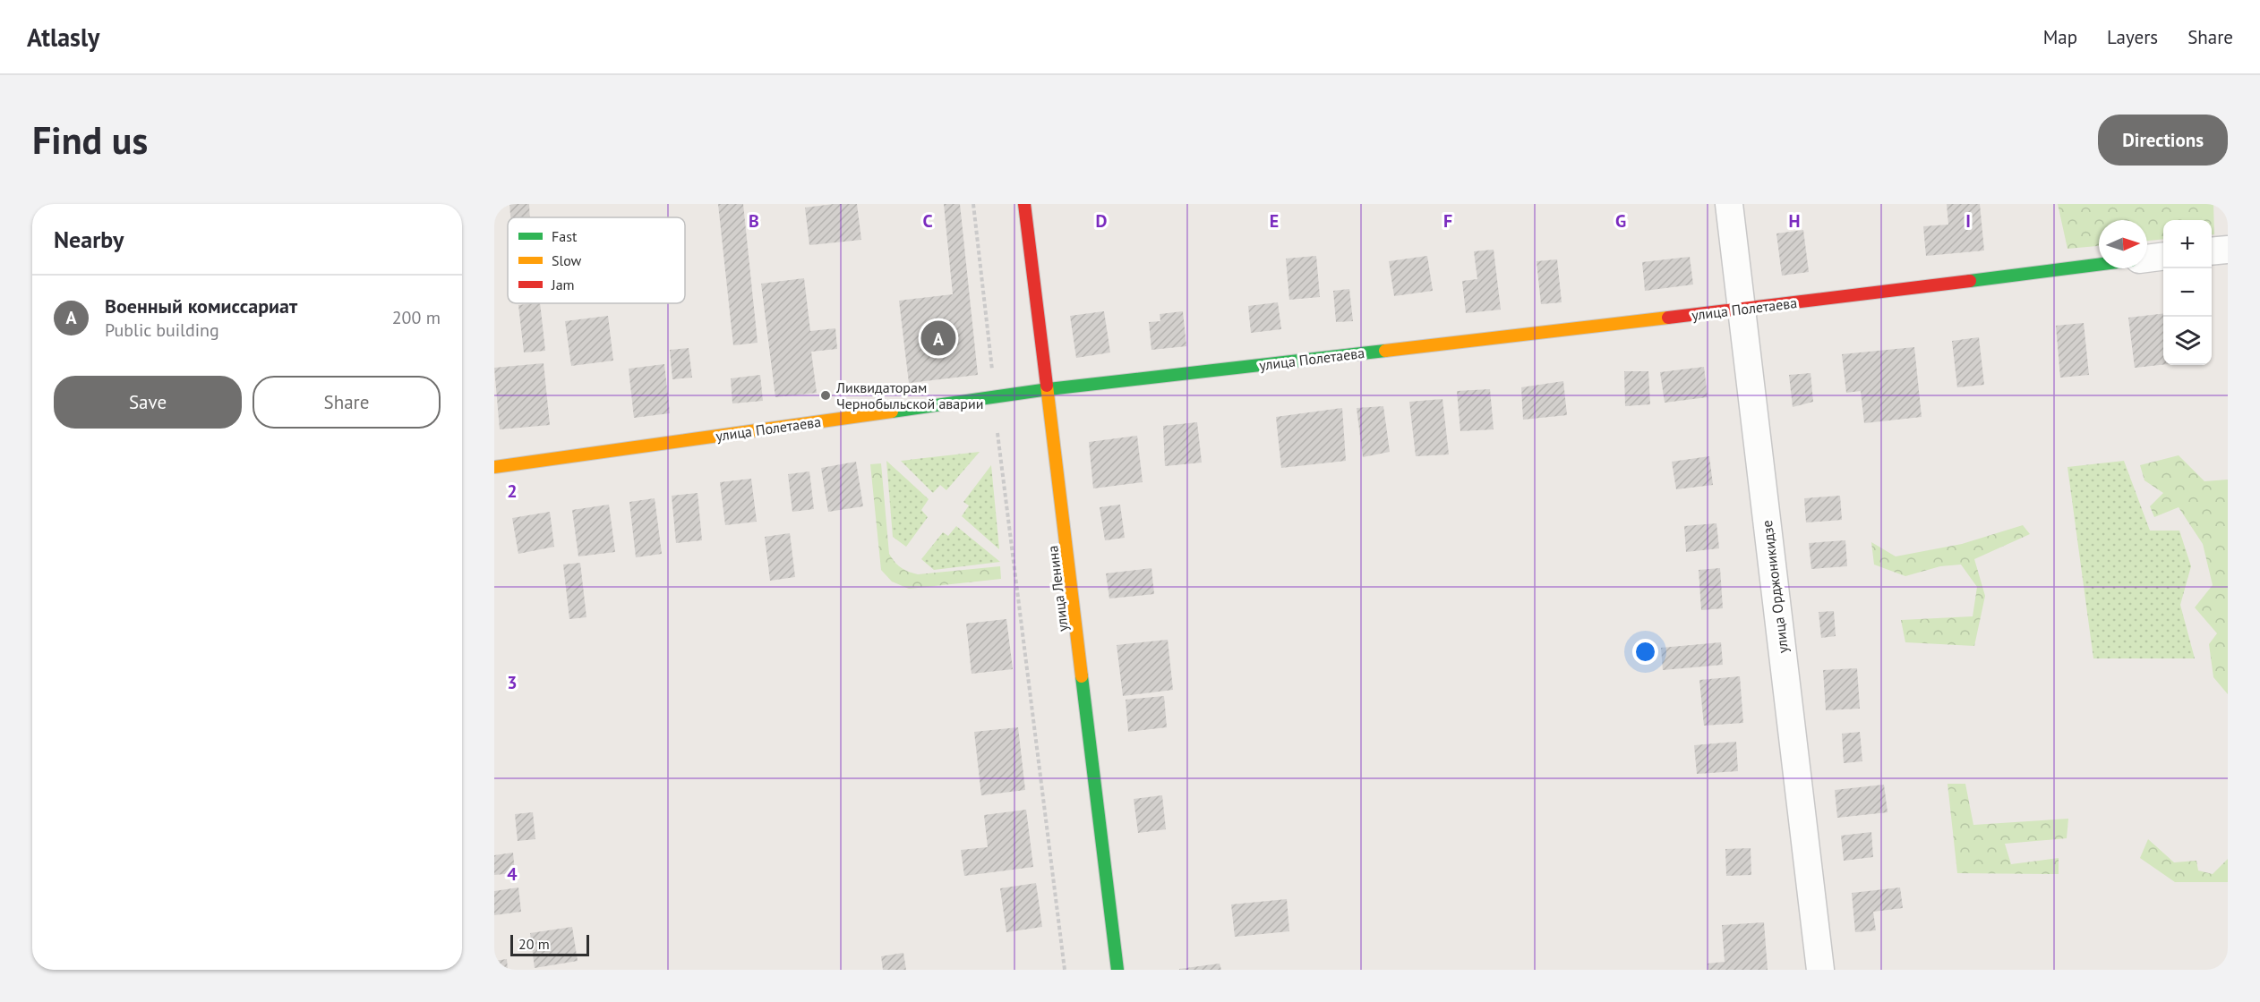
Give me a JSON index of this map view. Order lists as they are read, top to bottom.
{
  "streets": {
    "street": ["улица Полетаева", "улица Орджоникидзе", "улица Ленина"]
  },
  "crossings": [
    ["улица Полетаева", "улица Орджоникидзе"],
    ["улица Полетаева", "улица Ленина"]
  ],
  "places": ["Ликвидаторам Чернобыльской аварии"],
  "legend": ["Fast", "Slow", "Jam"],
  "scale_bar": "20 m",
  "north": "right",
  "page": {
    "header": "Atlasly",
    "nav": ["Map", "Layers", "Share"],
    "buttons": [
      "Directions",
      ["Save", "Share"]
    ],
    "title": "Find us",
    "heading": "Nearby",
    "map_buttons": ["+", "−"],
    "list": [
      {
        "mark": "A",
        "name": "Военный комиссариат",
        "note": "Public building",
        "value": "200 m"
      }
    ],
    "pins": "A",
    "scale": "20 m"
  },
  "grid": {
    "columns": [
      "B",
      "C",
      "D",
      "E",
      "F",
      "G",
      "H",
      "I"
    ],
    "rows": ["2", "3", "4"]
  }
}
